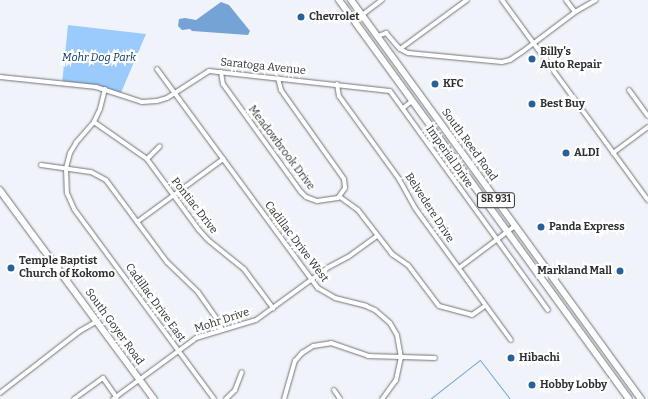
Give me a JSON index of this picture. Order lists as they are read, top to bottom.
{
  "streets": {
    "main road": ["South Reed Road", "SR 931"],
    "street": [
      "Saratoga Avenue",
      "Meadowbrook Drive",
      "Imperial Drive",
      "Pontiac Drive",
      "Belvedere Drive",
      "Cadillac Drive West",
      "Cadillac Drive East",
      "Mohr Drive",
      "South Goyer Road"
    ]
  },
  "crossings": [
    ["Saratoga Avenue", "Meadowbrook Drive"],
    ["Saratoga Avenue", "Imperial Drive"],
    ["Saratoga Avenue", "Belvedere Drive"],
    ["Saratoga Avenue", "Cadillac Drive West"],
    ["Saratoga Avenue", "Cadillac Drive East"],
    ["Pontiac Drive", "Cadillac Drive East"],
    ["Pontiac Drive", "Mohr Drive"],
    ["Cadillac Drive West", "Mohr Drive"],
    ["Cadillac Drive East", "Mohr Drive"],
    ["Mohr Drive", "South Goyer Road"]
  ],
  "parks": ["Mohr Dog Park"],
  "places": [
    "Chevrolet",
    "Billy's Auto Repair",
    "KFC",
    "Best Buy",
    "ALDI",
    "Panda Express",
    "Temple Baptist Church of Kokomo",
    "Markland Mall",
    "Hibachi",
    "Hobby Lobby"
  ]
}
